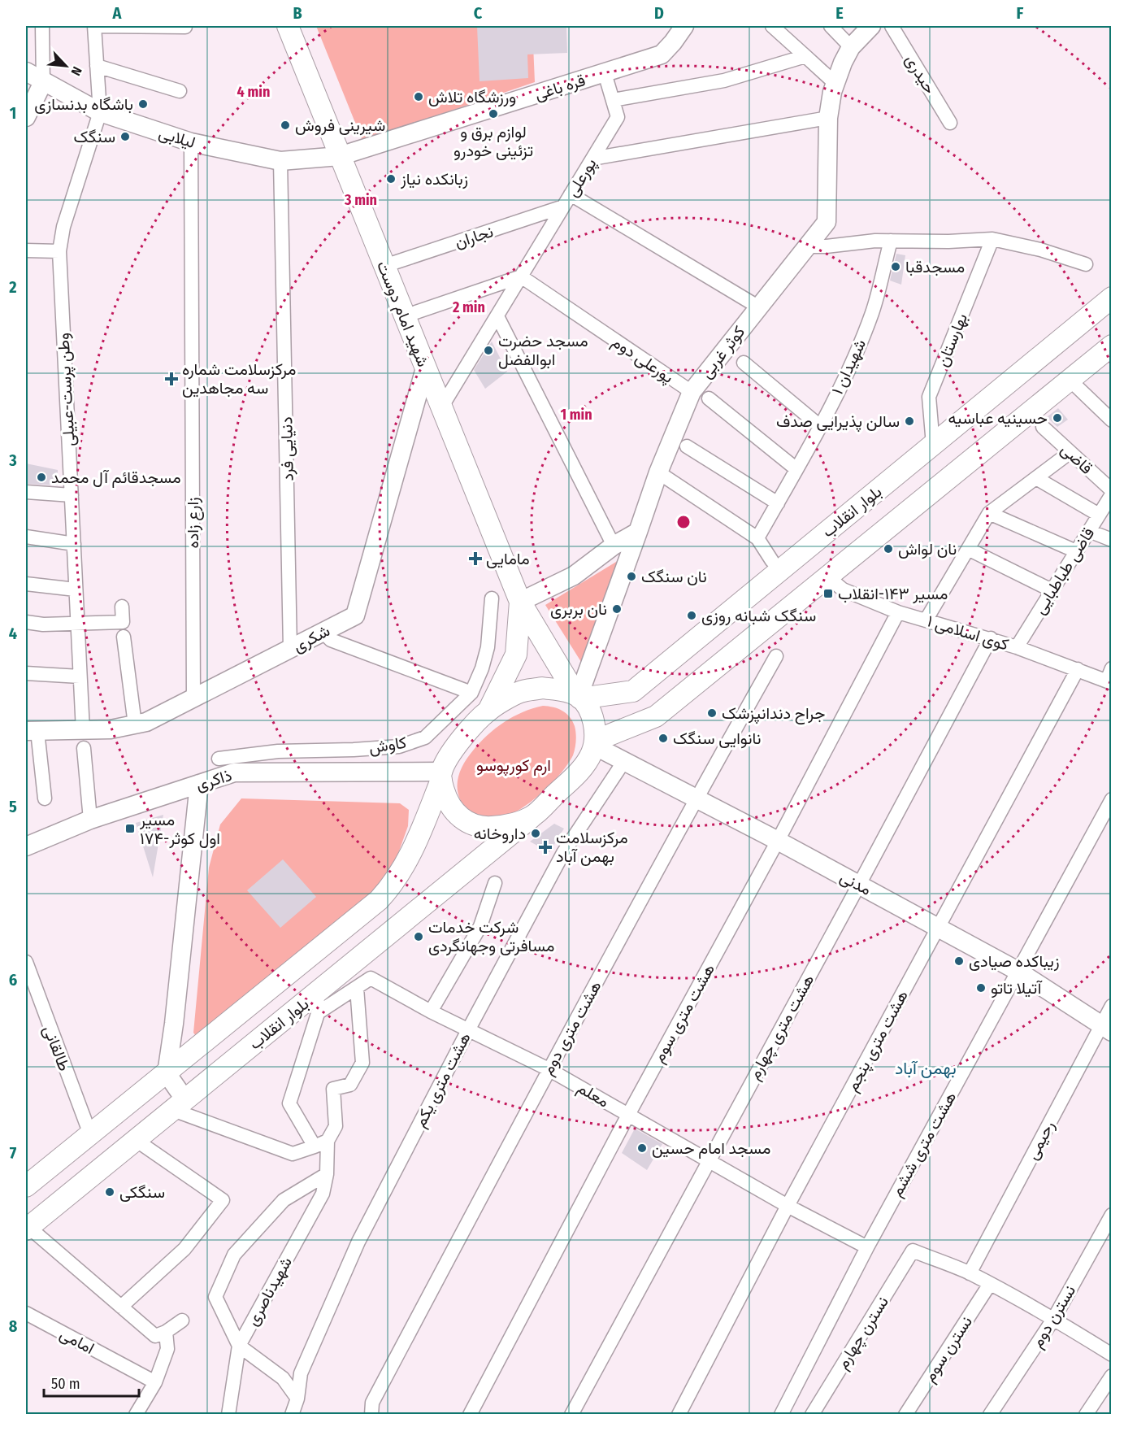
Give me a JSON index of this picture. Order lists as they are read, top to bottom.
{
  "streets": {
    "main road": [
      "قره باغی",
      "لیلابی",
      "شهید امام دوست",
      "کوثر غربی",
      "بلوار انقلاب",
      "شکری",
      "ذاکری",
      "مدنی"
    ],
    "street": [
      "حیدری",
      "پورعلی",
      "نجاران",
      "بهارستان",
      "پورعلی دوم",
      "شهیدان ۱",
      "وطن پرست-عبیلی",
      "دنیایی فرد",
      "قاضی",
      "زارع زاده",
      "قاضی طباطبایی",
      "کوی اسلامی ۱",
      "کاوش",
      "هشت متری سوم",
      "هشت متری چهارم",
      "هشت متری دوم",
      "هشت متری پنجم",
      "طالقانی",
      "هشت متری یکم",
      "معلم",
      "رحیمی",
      "هشت متری ششم",
      "شهید‌ناصری",
      "نسترن دوم",
      "نسترن چهارم",
      "امامی",
      "نسترن سوم"
    ]
  },
  "crossings": [
    ["قره باغی", "لیلابی"],
    ["قره باغی", "پورعلی"],
    ["قره باغی", "شهید امام دوست"],
    ["لیلابی", "شهید امام دوست"],
    ["لیلابی", "وطن پرست-عبیلی"],
    ["لیلابی", "دنیایی فرد"],
    ["لیلابی", "زارع زاده"],
    ["پورعلی", "نجاران"],
    ["پورعلی", "شهید امام دوست"],
    ["پورعلی", "پورعلی دوم"],
    ["نجاران", "شهید امام دوست"],
    ["شهید امام دوست", "کوثر غربی"],
    ["شهید امام دوست", "بلوار انقلاب"],
    ["شهید امام دوست", "شکری"],
    ["شهید امام دوست", "ذاکری"],
    ["شهید امام دوست", "مدنی"],
    ["بهارستان", "بلوار انقلاب"],
    ["کوثر غربی", "پورعلی دوم"],
    ["کوثر غربی", "بلوار انقلاب"],
    ["کوثر غربی", "ذاکری"],
    ["کوثر غربی", "مدنی"],
    ["وطن پرست-عبیلی", "شکری"],
    ["وطن پرست-عبیلی", "ذاکری"],
    ["دنیایی فرد", "شکری"],
    ["بلوار انقلاب", "ذاکری"],
    ["بلوار انقلاب", "مدنی"],
    ["بلوار انقلاب", "طالقانی"],
    ["زارع زاده", "شکری"],
    ["قاضی طباطبایی", "کوی اسلامی ۱"],
    ["کوی اسلامی ۱", "هشت متری سوم"],
    ["کوی اسلامی ۱", "هشت متری چهارم"],
    ["کوی اسلامی ۱", "هشت متری پنجم"],
    ["ذاکری", "مدنی"],
    ["مدنی", "هشت متری سوم"],
    ["مدنی", "هشت متری چهارم"],
    ["مدنی", "هشت متری دوم"],
    ["مدنی", "هشت متری پنجم"],
    ["مدنی", "هشت متری یکم"],
    ["مدنی", "رحیمی"],
    ["مدنی", "هشت متری ششم"],
    ["هشت متری سوم", "معلم"],
    ["هشت متری چهارم", "معلم"],
    ["هشت متری دوم", "معلم"],
    ["هشت متری پنجم", "معلم"],
    ["هشت متری یکم", "معلم"],
    ["معلم", "هشت متری ششم"],
    ["معلم", "شهید‌ناصری"],
    ["رحیمی", "نسترن چهارم"]
  ],
  "districts": ["بهمن آباد"],
  "parks": ["ارم کورپوسو"],
  "places": {
    "other": [
      "ورزشگاه تلاش",
      "باشگاه بدنسازی",
      "لوازم برق و تزئینی خودرو",
      "شیرینی فروش",
      "سنگک",
      "زبانکده نیاز",
      "مسجدقبا",
      "مسجد حضرت ابوالفضل",
      "حسینیه عباسیه",
      "سالن پذیرایی صدف",
      "مسجدقائم آل محمد",
      "نان لواش",
      "نان سنگک",
      "نان بربری",
      "سنگک شبانه روزی",
      "جراح دندانپزشک",
      "نانوایی سنگک",
      "داروخانه",
      "شرکت خدمات مسافرتی وجهانگردی",
      "زیباکده صیادی",
      "آتیلا تاتو",
      "مسجد امام حسین",
      "سنگکی"
    ],
    "health": ["مرکزسلامت شماره سه مجاهدین", "مامایی", "مرکزسلامت بهمن آباد"],
    "transit": ["مسیر ۱۴۳-انقلاب", "مسیر ۱۷۴-اول کوثر"]
  },
  "scale_bar": "50 m",
  "north": "bottom right",
  "grid": {
    "columns": [
      "A",
      "B",
      "C",
      "D",
      "E",
      "F"
    ],
    "rows": [
      "1",
      "2",
      "3",
      "4",
      "5",
      "6",
      "7",
      "8"
    ]
  },
  "rings": [
    "4 min",
    "3 min",
    "2 min",
    "1 min"
  ]
}
